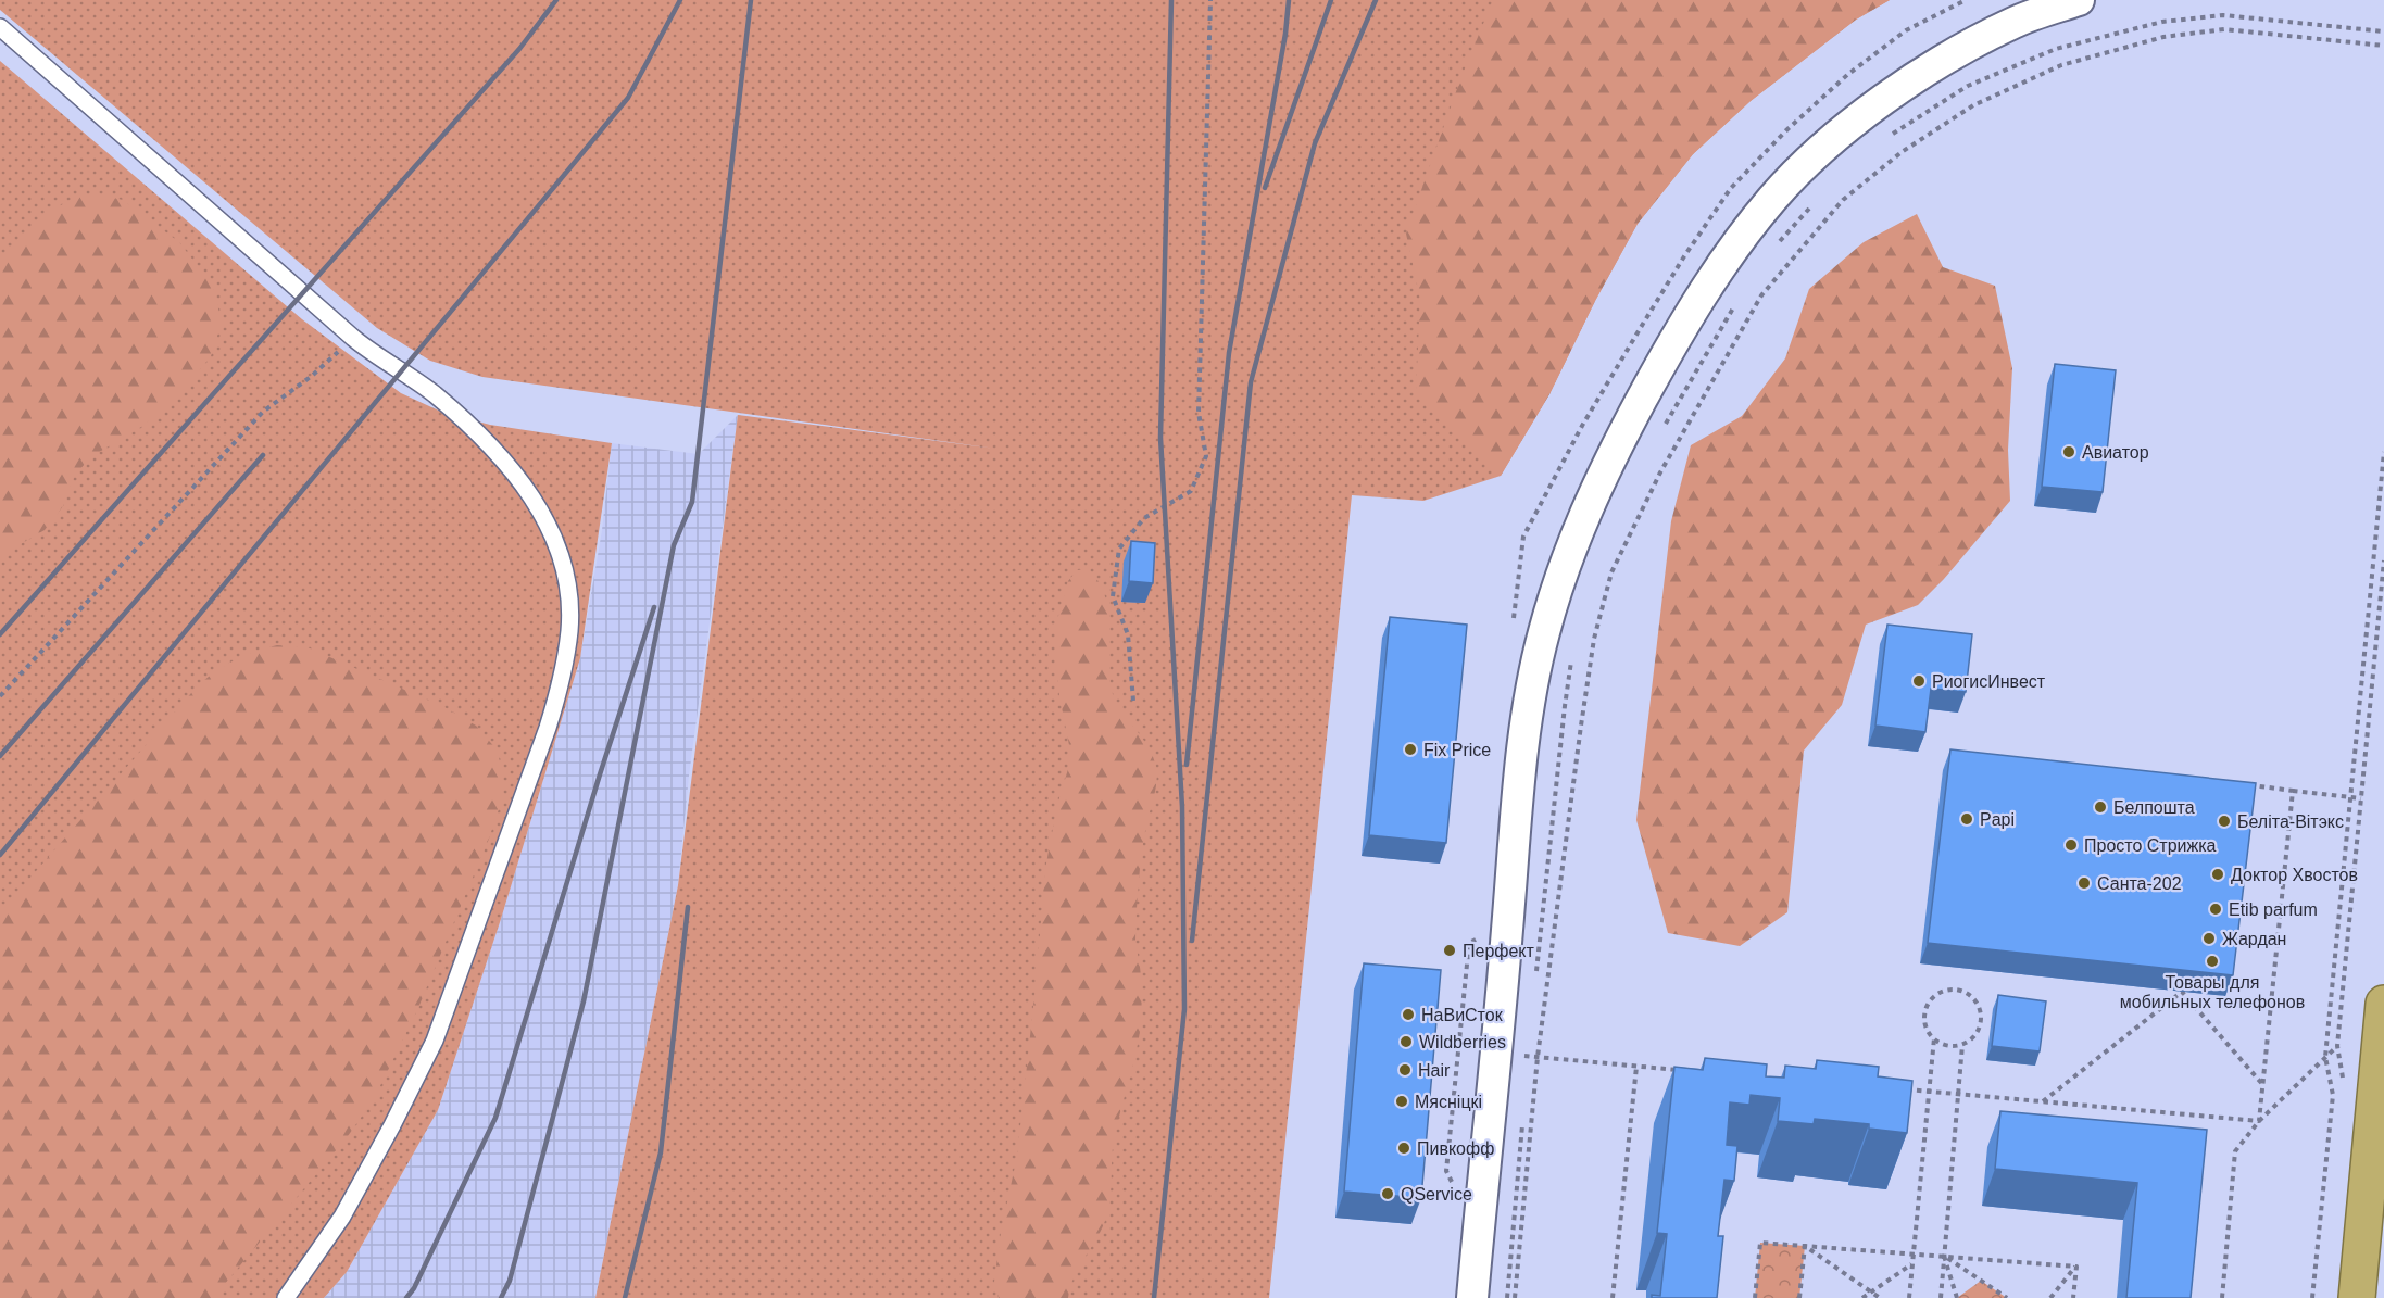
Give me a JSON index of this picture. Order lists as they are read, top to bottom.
{
  "places": [
    "Авиатор",
    "РиогисИнвест",
    "Fix Price",
    "Белпошта",
    "Papi",
    "Беліта-Вітэкс",
    "Просто Стрижка",
    "Доктор Хвостов",
    "Санта-202",
    "Etib parfum",
    "Жардан",
    "Перфект",
    "Товары для мобильных телефонов",
    "НаВиСток",
    "Wildberries",
    "Hair",
    "Мясніцкі",
    "Пивкофф",
    "QService"
  ]
}
